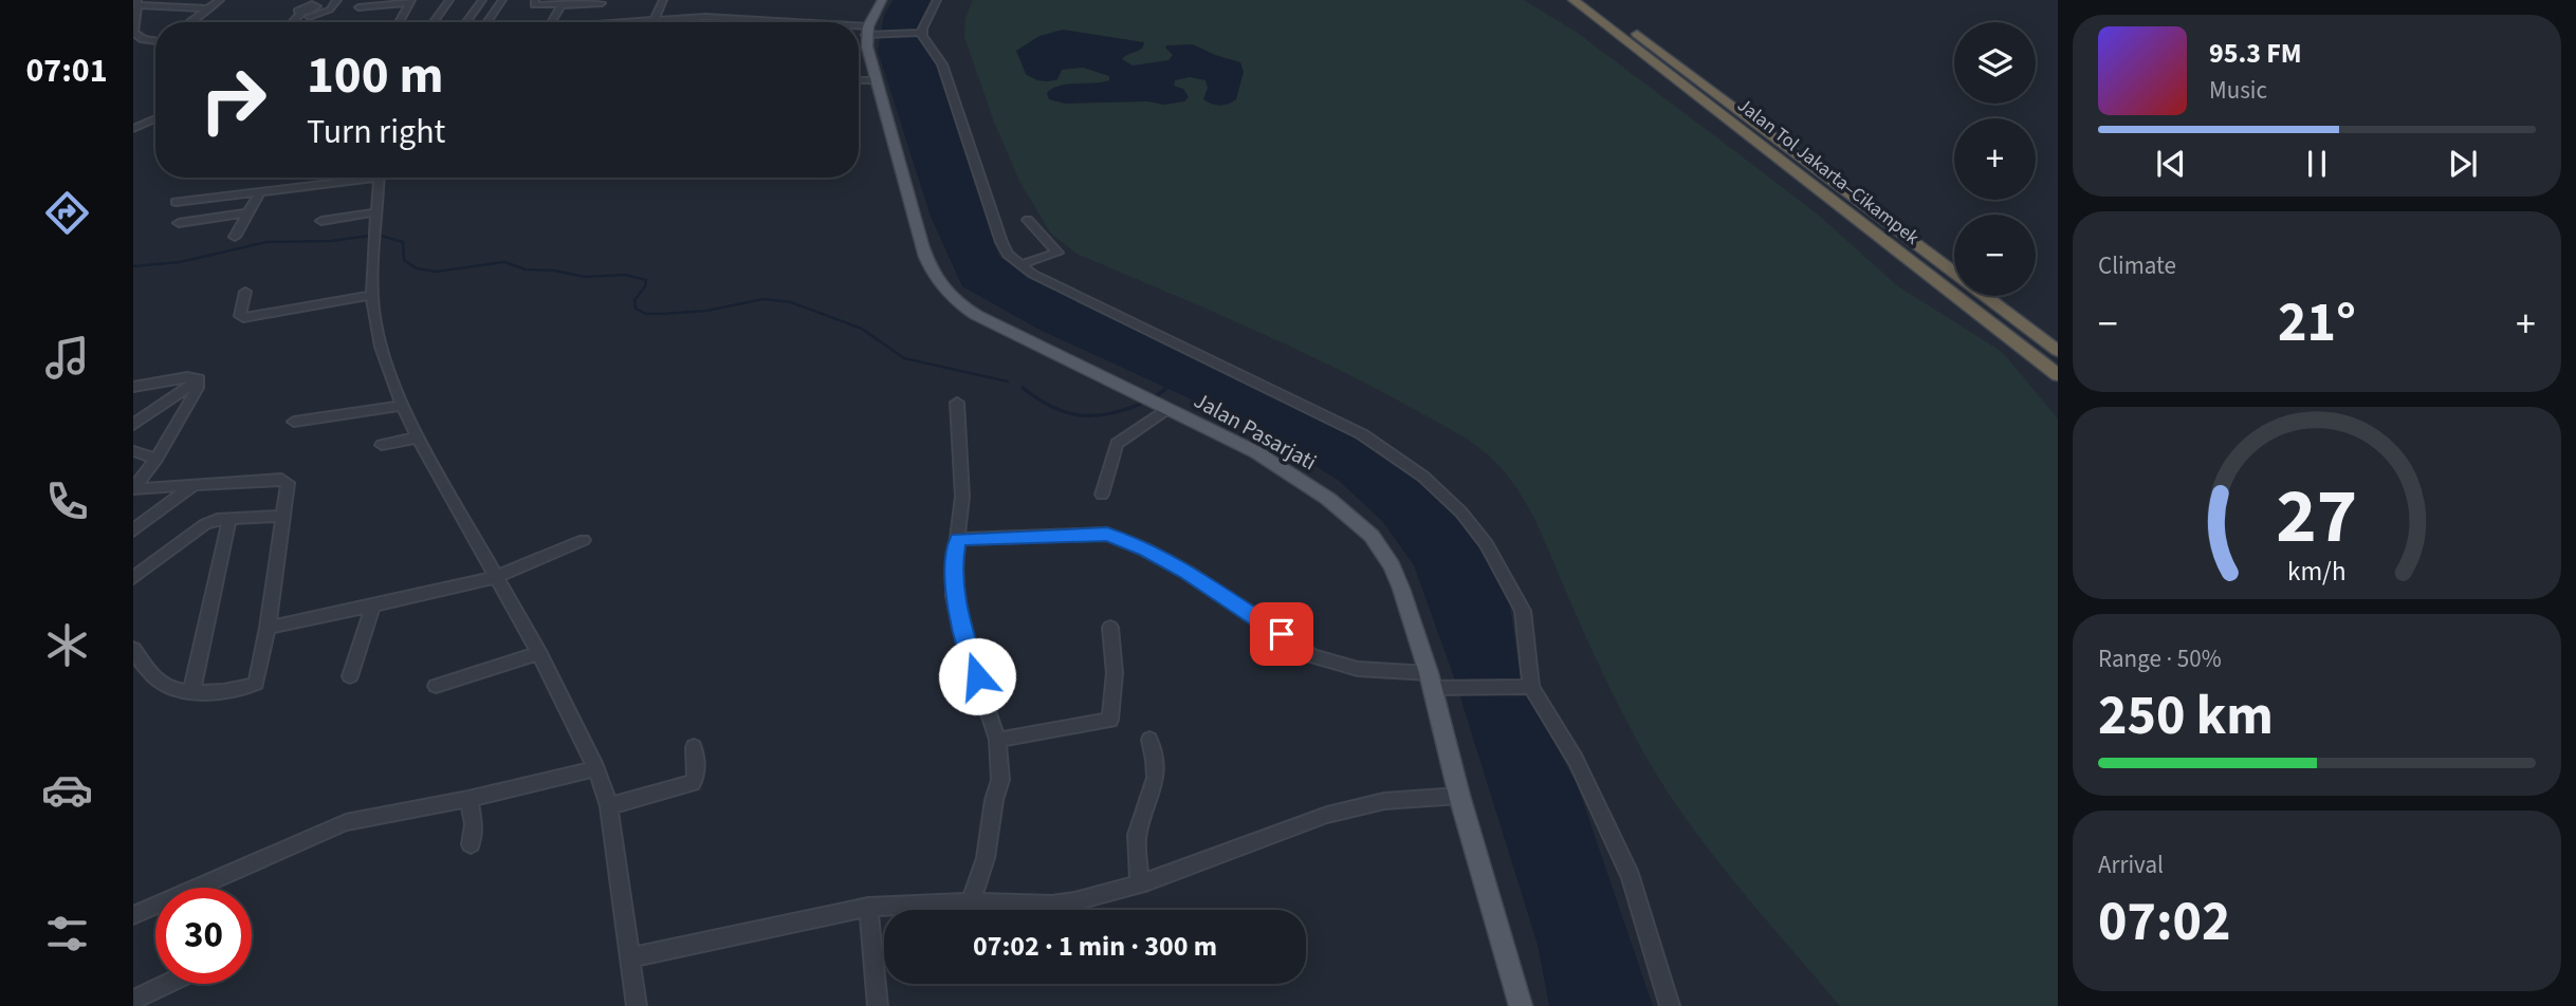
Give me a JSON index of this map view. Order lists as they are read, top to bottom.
{
  "streets": {
    "highway": ["Jalan Tol Jakarta–Cikampek"],
    "main road": ["Jalan Pasarjati"]
  },
  "page": {
    "tabs": "07:01",
    "map_buttons": ["+", "−"],
    "turn": ["100 m", "Turn right"],
    "song": ["95.3 FM", "Music"],
    "tile": [
      "Climate",
      ["Range · 50%", "250 km"],
      ["Arrival", "07:02"]
    ],
    "heat": ["−", "21°", "+"],
    "limit": "30",
    "trip": "07:02 · 1 min · 300 m",
    "gauge": ["27", "km/h"]
  }
}
